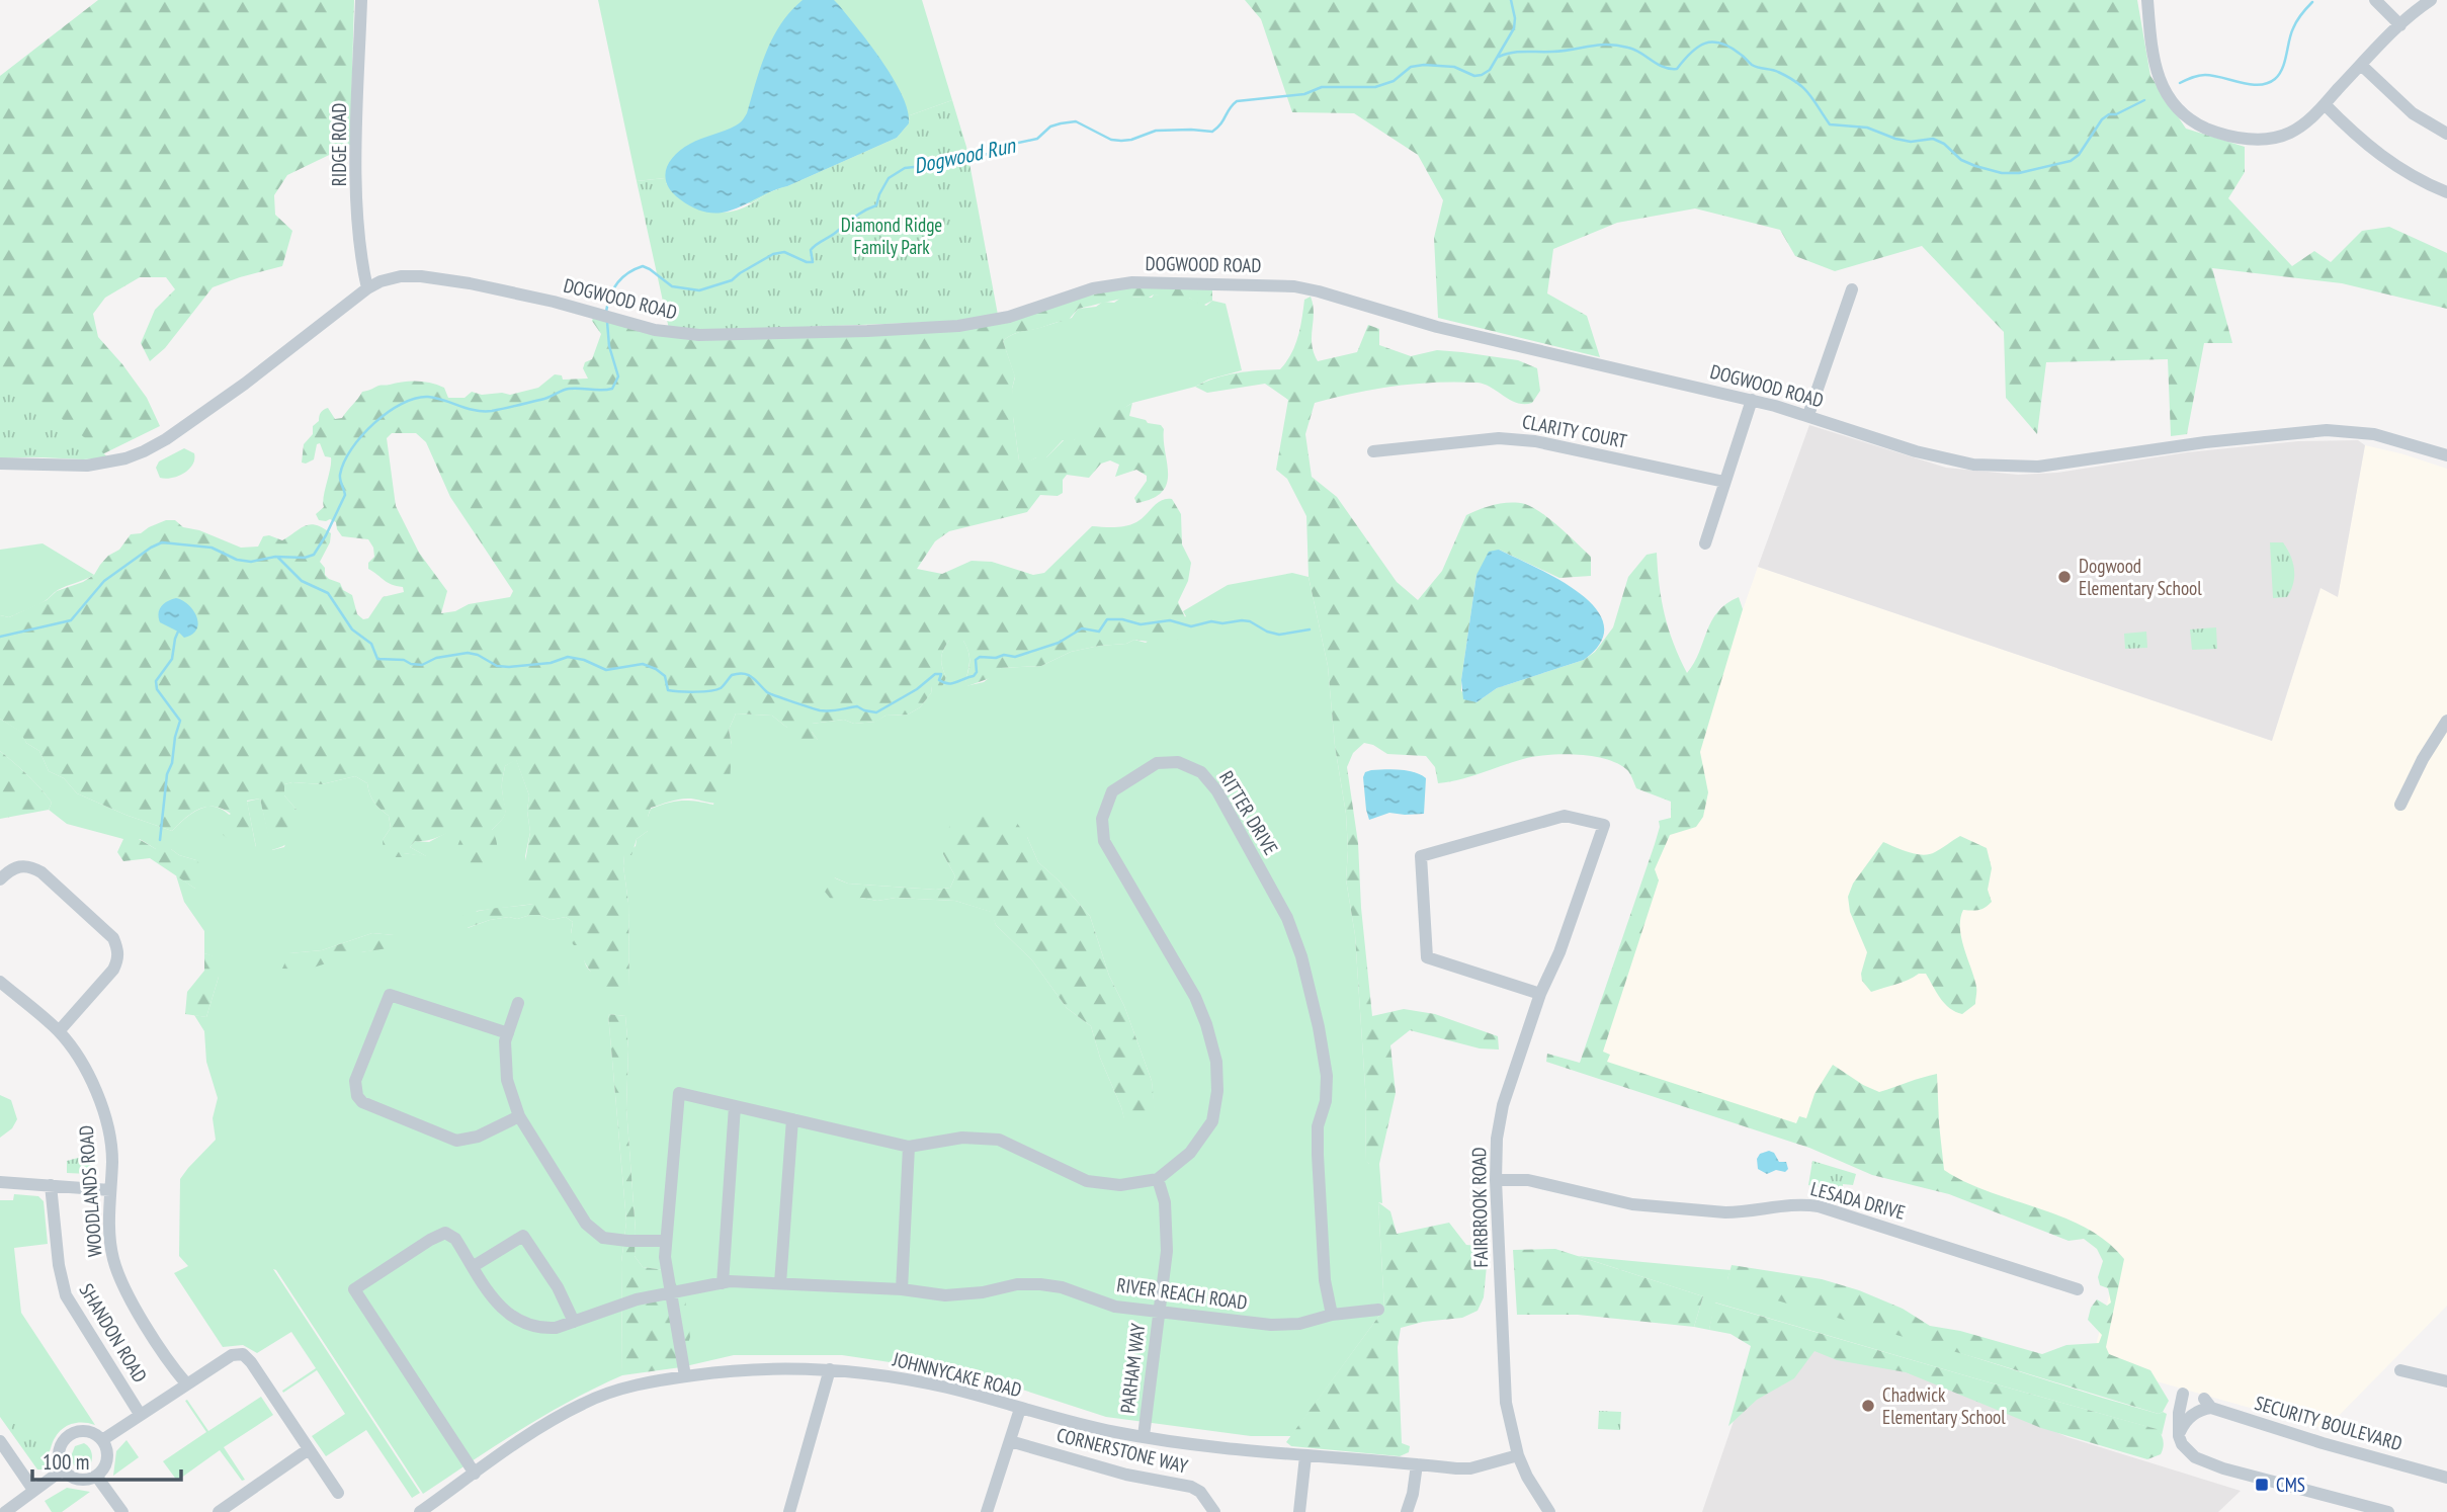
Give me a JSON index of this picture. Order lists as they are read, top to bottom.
{
  "streets": {
    "street": [
      "RIDGE ROAD",
      "DOGWOOD ROAD",
      "CLARITY COURT",
      "RITTER DRIVE",
      "WOODLANDS ROAD",
      "LESADA DRIVE",
      "FAIRBROOK ROAD",
      "RIVER REACH ROAD",
      "SHANDON ROAD",
      "PARHAM WAY",
      "JOHNNYCAKE ROAD",
      "SECURITY BOULEVARD",
      "CORNERSTONE WAY"
    ]
  },
  "crossings": [
    ["RIDGE ROAD", "DOGWOOD ROAD"],
    ["RITTER DRIVE", "RIVER REACH ROAD"],
    ["RITTER DRIVE", "PARHAM WAY"],
    ["LESADA DRIVE", "FAIRBROOK ROAD"],
    ["FAIRBROOK ROAD", "JOHNNYCAKE ROAD"],
    ["RIVER REACH ROAD", "PARHAM WAY"],
    ["RIVER REACH ROAD", "JOHNNYCAKE ROAD"],
    ["PARHAM WAY", "JOHNNYCAKE ROAD"]
  ],
  "water": ["Dogwood Run"],
  "parks": ["Diamond Ridge Family Park"],
  "places": {
    "other": ["Dogwood Elementary School", "Chadwick Elementary School"],
    "transit": ["CMS"]
  },
  "scale_bar": "100 m"
}
